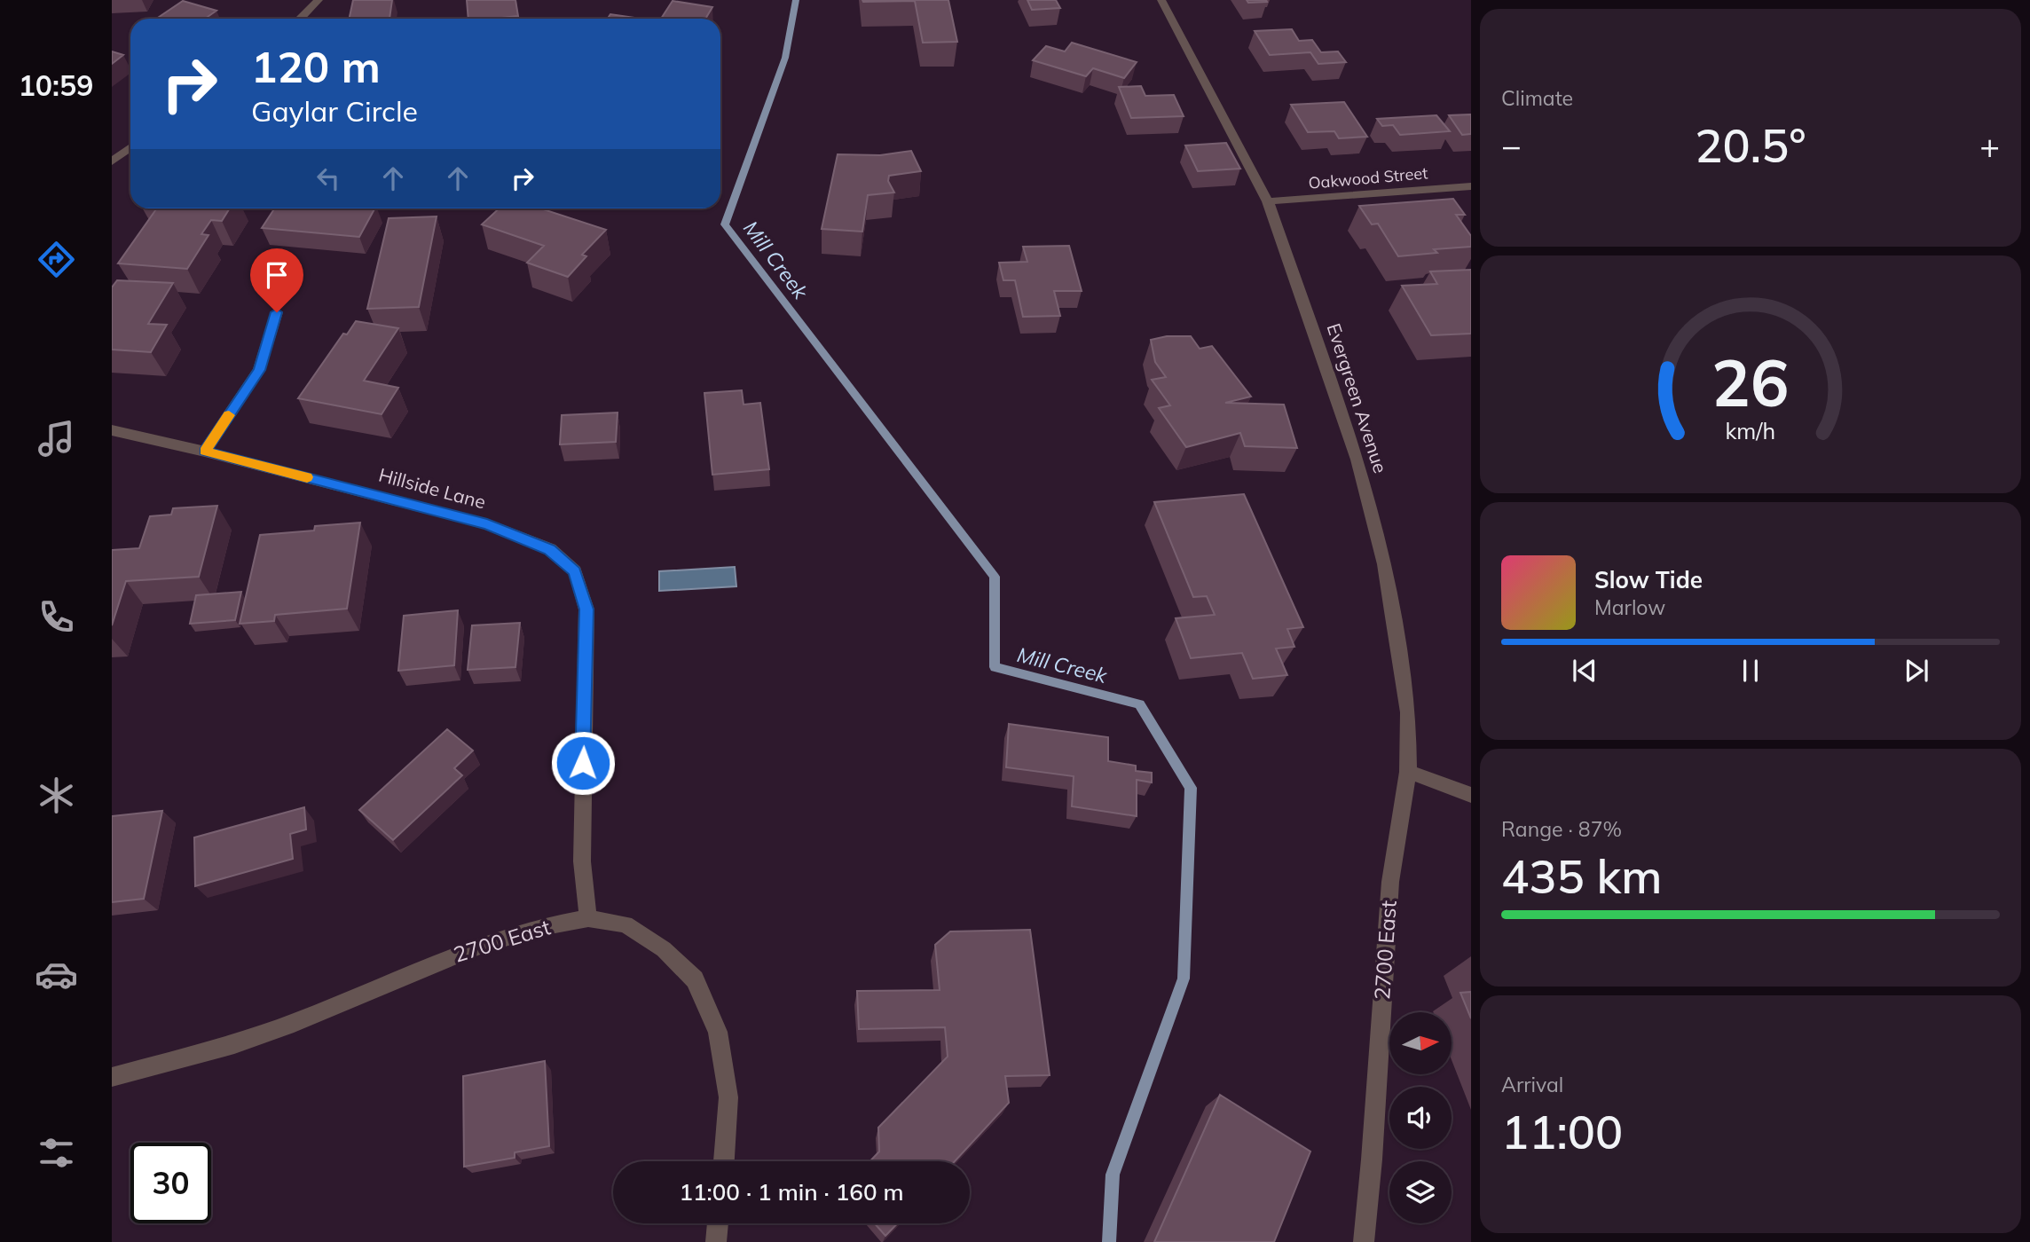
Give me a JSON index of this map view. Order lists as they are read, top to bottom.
{
  "streets": {
    "street": [
      "Oakwood Street",
      "Evergreen Avenue",
      "Hillside Lane",
      "2700 East"
    ]
  },
  "crossings": [
    ["Oakwood Street", "Evergreen Avenue"],
    ["Evergreen Avenue", "2700 East"],
    ["Hillside Lane", "2700 East"]
  ],
  "water": ["Mill Creek"],
  "north": "right",
  "page": {
    "tabs": "10:59",
    "tile": [
      "Climate",
      ["Range · 87%", "435 km"],
      ["Arrival", "11:00"]
    ],
    "turn": ["120 m", "Gaylar Circle"],
    "heat": ["−", "20.5°", "+"],
    "song": ["Slow Tide", "Marlow"],
    "limit": "30",
    "trip": "11:00 · 1 min · 160 m",
    "gauge": ["26", "km/h"]
  }
}
